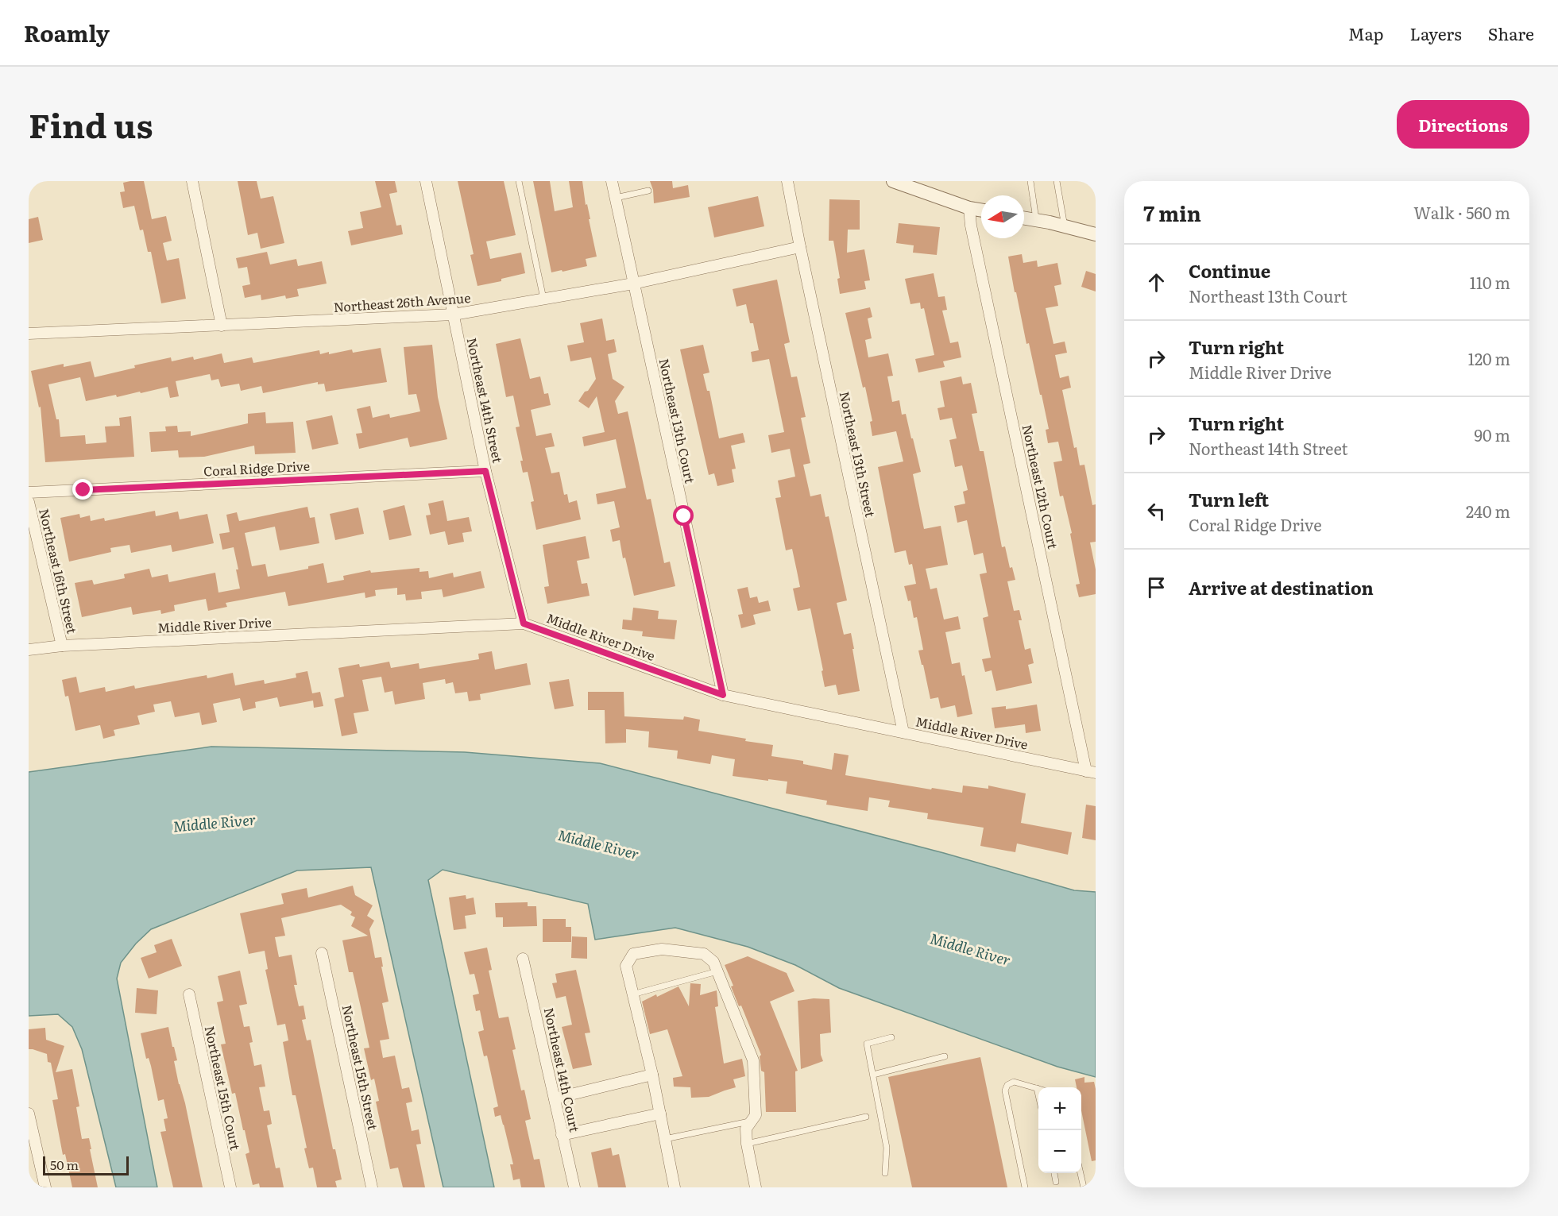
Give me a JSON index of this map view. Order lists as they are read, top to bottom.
{
  "streets": {
    "street": [
      "Northeast 26th Avenue",
      "Northeast 14th Street",
      "Northeast 13th Court",
      "Northeast 13th Street",
      "Coral Ridge Drive",
      "Northeast 12th Court",
      "Northeast 16th Street",
      "Middle River Drive",
      "Northeast 15th Street",
      "Northeast 14th Court",
      "Northeast 15th Court"
    ]
  },
  "crossings": [
    ["Northeast 26th Avenue", "Northeast 14th Street"],
    ["Northeast 26th Avenue", "Northeast 13th Court"],
    ["Northeast 26th Avenue", "Northeast 13th Street"],
    ["Northeast 14th Street", "Coral Ridge Drive"],
    ["Northeast 14th Street", "Middle River Drive"],
    ["Northeast 13th Court", "Middle River Drive"],
    ["Northeast 13th Street", "Middle River Drive"],
    ["Northeast 12th Court", "Middle River Drive"],
    ["Northeast 16th Street", "Middle River Drive"]
  ],
  "water": ["Middle River"],
  "scale_bar": "50 m",
  "north": "left",
  "page": {
    "header": "Roamly",
    "nav": ["Map", "Layers", "Share"],
    "title": "Find us",
    "buttons": "Directions",
    "heading": ["7 min", "Walk · 560 m"],
    "list": [
      ["Continue", "Northeast 13th Court", "110 m"],
      ["Turn right", "Middle River Drive", "120 m"],
      ["Turn right", "Northeast 14th Street", "90 m"],
      ["Turn left", "Coral Ridge Drive", "240 m"],
      "Arrive at destination"
    ],
    "map_buttons": ["+", "−"],
    "scale": "50 m"
  }
}
